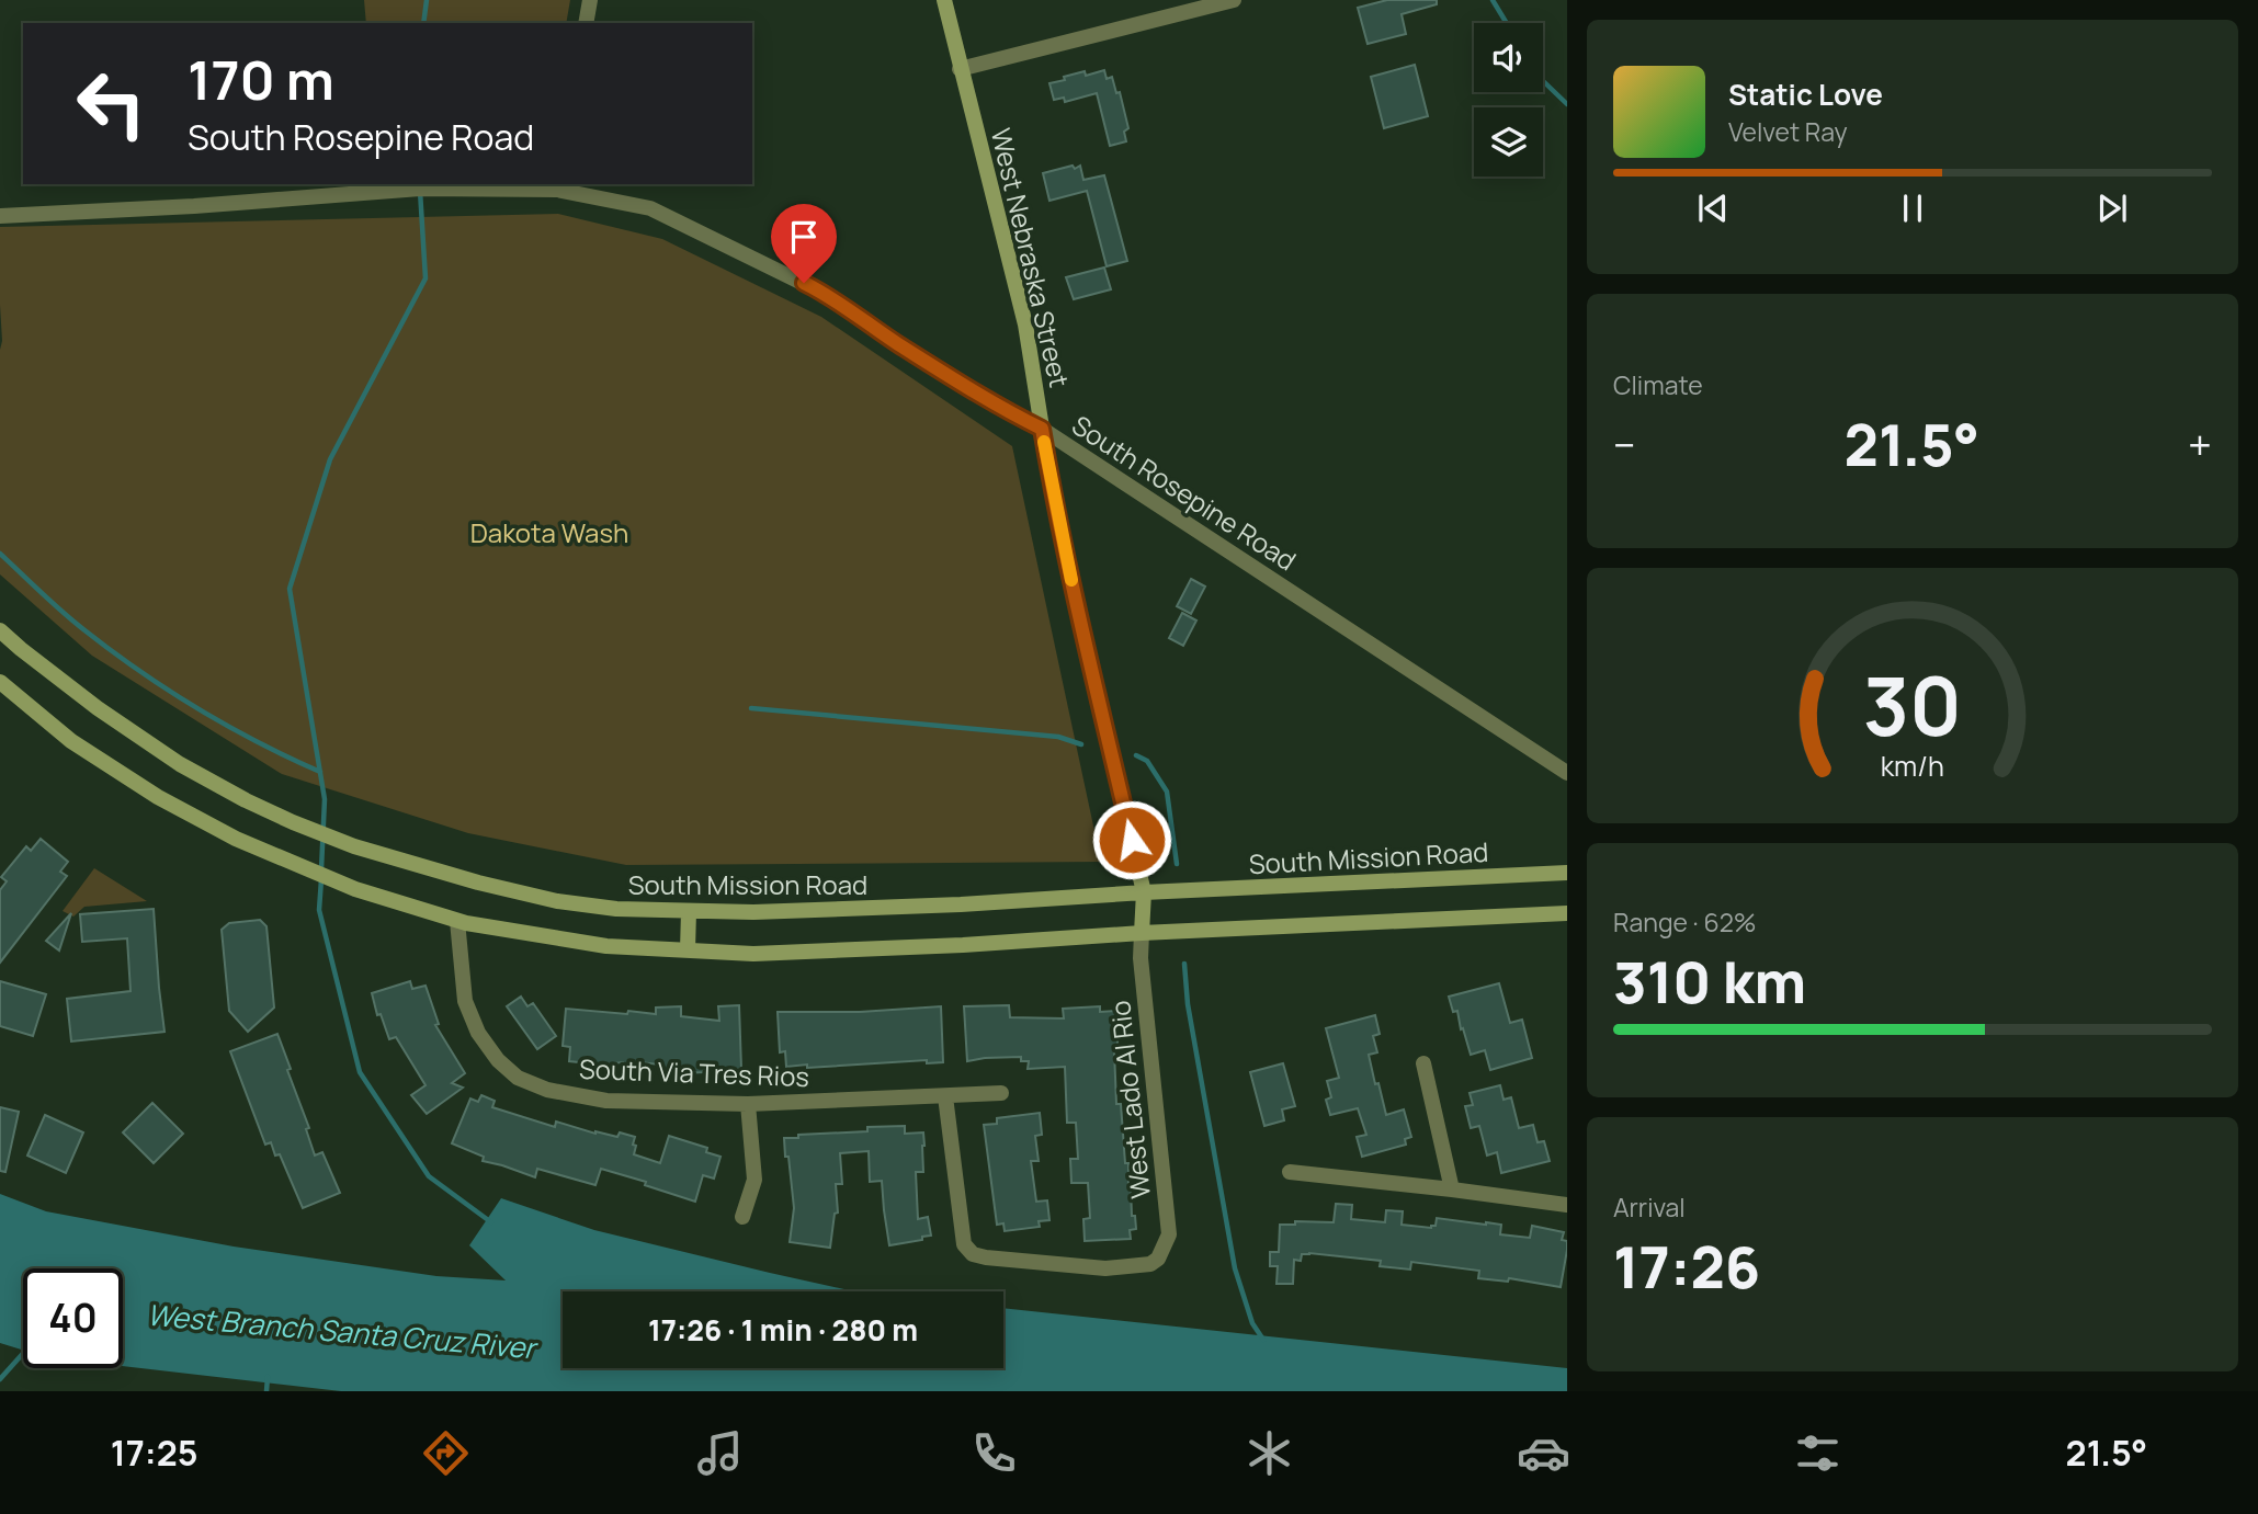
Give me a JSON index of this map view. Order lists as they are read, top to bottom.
{
  "streets": {
    "main road": ["West Nebraska Street", "South Mission Road"],
    "street": ["South Rosepine Road", "South Via Tres Rios", "West Lado Al Rio"]
  },
  "crossings": [
    ["West Nebraska Street", "South Rosepine Road"],
    ["West Nebraska Street", "South Mission Road"],
    ["West Nebraska Street", "West Lado Al Rio"],
    ["South Via Tres Rios", "West Lado Al Rio"]
  ],
  "water": ["West Branch Santa Cruz River"],
  "parks": ["Dakota Wash"],
  "page": {
    "turn": ["170 m", "South Rosepine Road"],
    "song": ["Static Love", "Velvet Ray"],
    "tile": [
      "Climate",
      ["Range · 62%", "310 km"],
      ["Arrival", "17:26"]
    ],
    "heat": ["−", "21.5°", "+"],
    "limit": "40",
    "trip": "17:26 · 1 min · 280 m",
    "tabs": ["17:25", "21.5°"],
    "gauge": ["30", "km/h"]
  }
}
